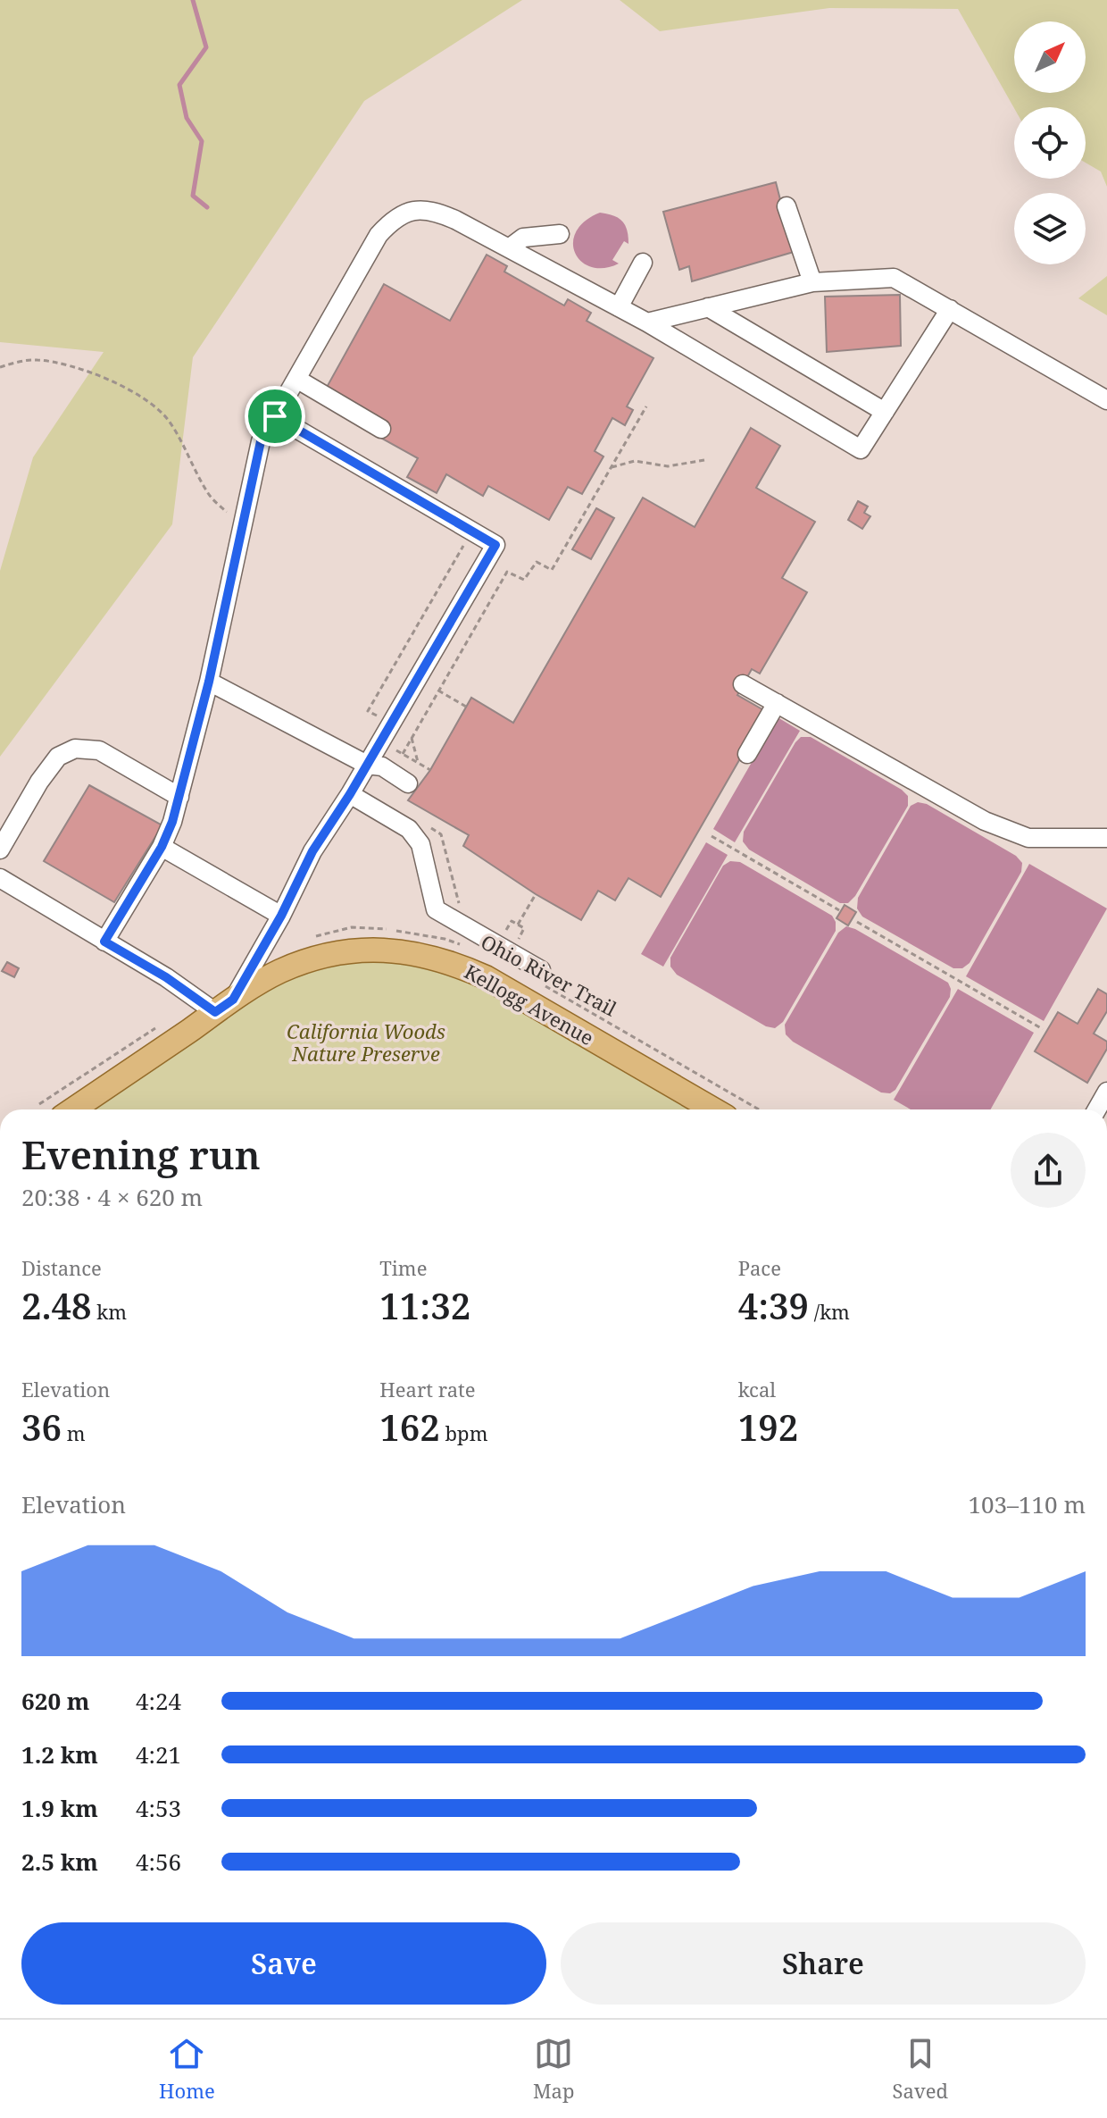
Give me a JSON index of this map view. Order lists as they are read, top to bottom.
{
  "streets": {
    "main road": ["Kellogg Avenue"],
    "path": ["Ohio River Trail"]
  },
  "parks": ["California Woods Nature Preserve"],
  "north": "top right",
  "page": {
    "heading": ["Evening run", "20:38 · 4 × 620 m"],
    "stats": [
      ["Distance", "2.48 km"],
      ["Time", "11:32"],
      ["Pace", "4:39 /km"],
      ["Elevation", "36 m"],
      ["Heart rate", "162 bpm"],
      ["kcal", "192"]
    ],
    "chart": ["Elevation", "103–110 m"],
    "list": [
      {
        "name": "620 m",
        "note": "4:24"
      },
      {
        "name": "1.2 km",
        "note": "4:21"
      },
      {
        "name": "1.9 km",
        "note": "4:53"
      },
      {
        "name": "2.5 km",
        "note": "4:56"
      }
    ],
    "buttons": ["Save", "Share"],
    "tabs": ["Home", "Map", "Saved"]
  }
}
